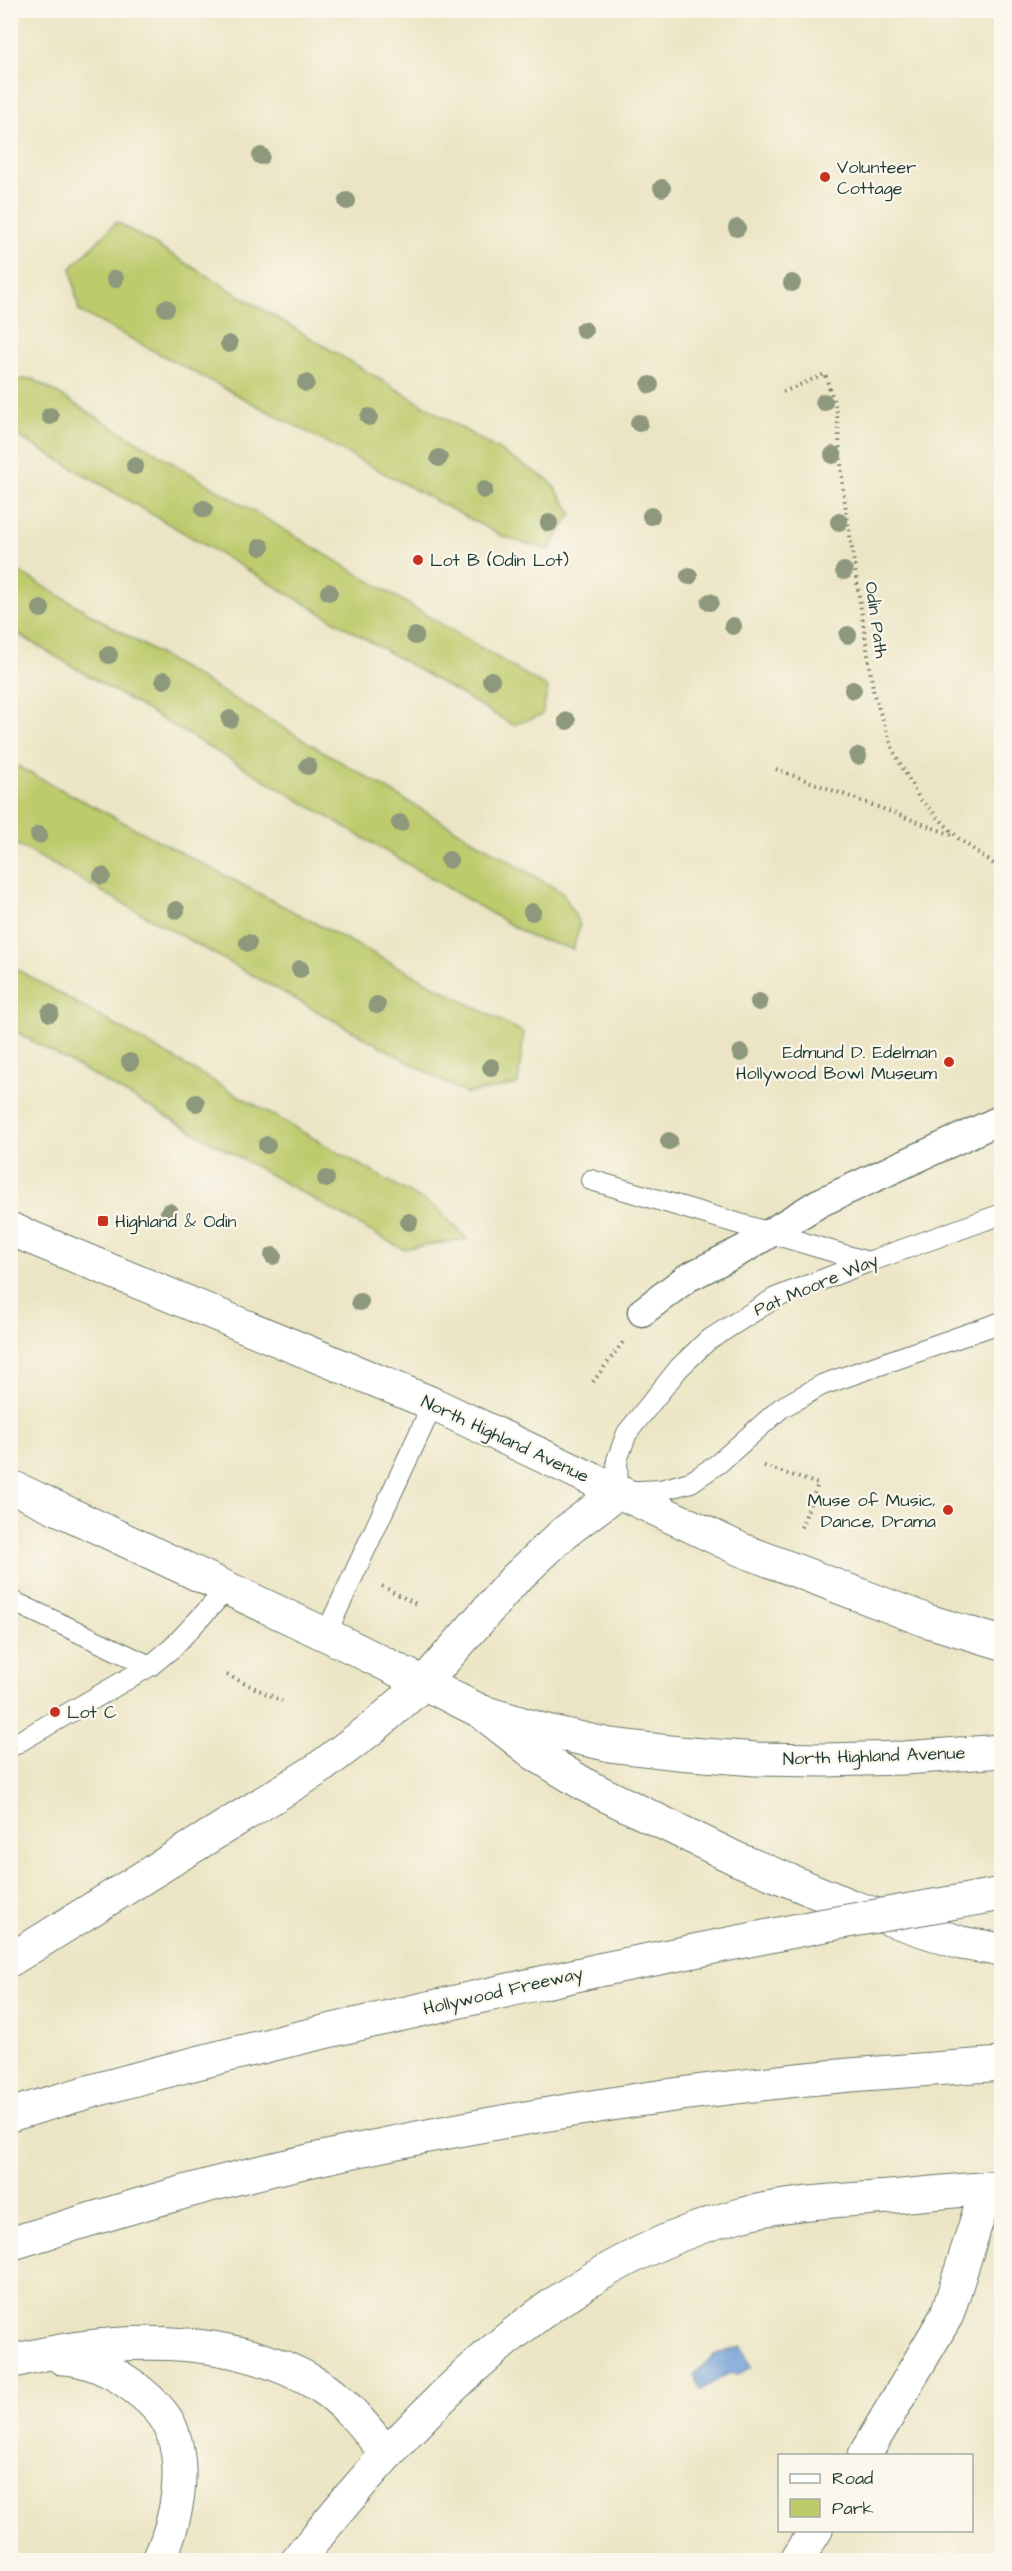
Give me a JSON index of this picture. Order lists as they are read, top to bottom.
{
  "streets": {
    "main road": ["North Highland Avenue", "Hollywood Freeway"],
    "lane": ["Pat Moore Way"],
    "path": ["Odin Path"]
  },
  "crossings": [
    ["Pat Moore Way", "North Highland Avenue"]
  ],
  "places": {
    "other": [
      "Volunteer Cottage",
      "Lot B (Odin Lot)",
      "Edmund D. Edelman Hollywood Bowl Museum",
      "Muse of Music, Dance, Drama",
      "Lot C"
    ],
    "transit": ["Highland & Odin"]
  },
  "legend": ["Road", "Park"]
}
